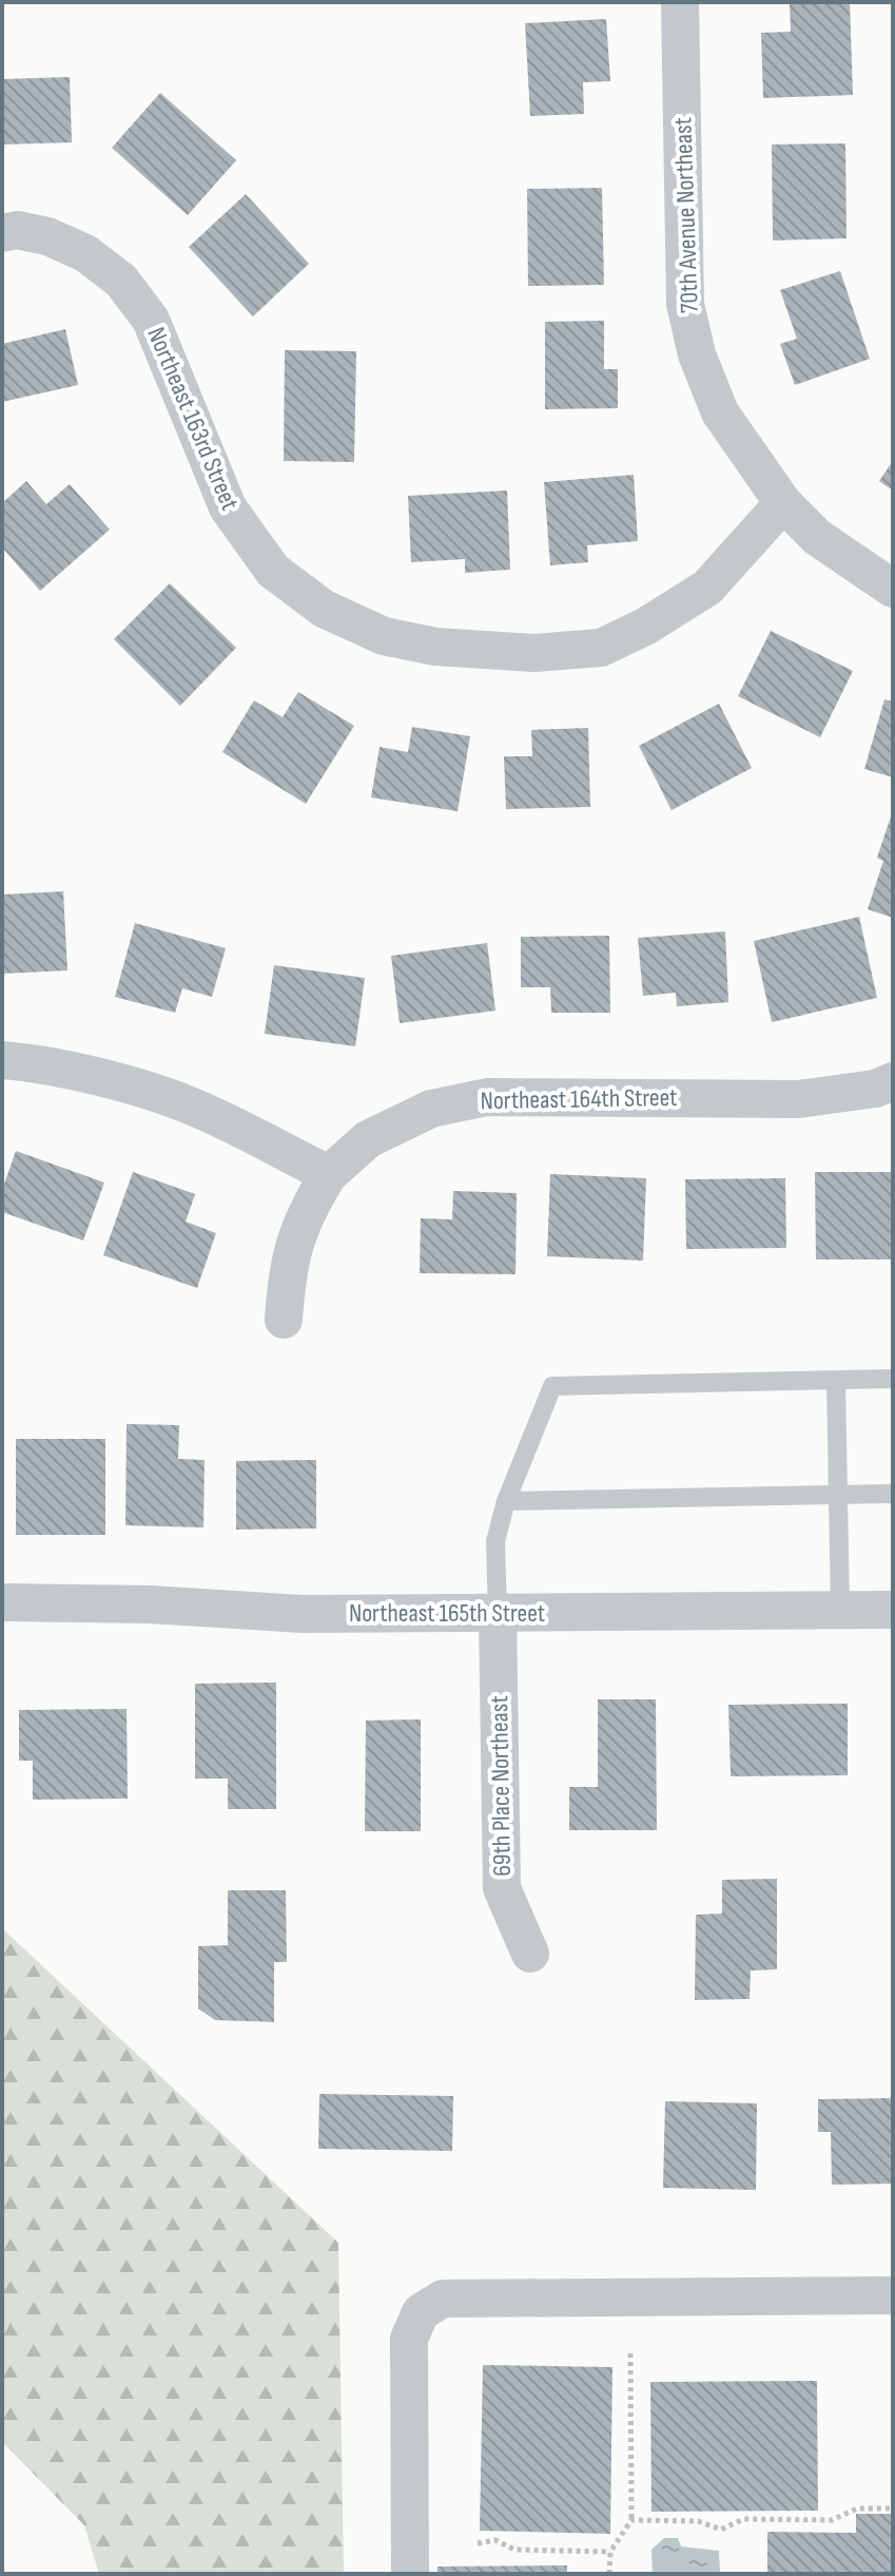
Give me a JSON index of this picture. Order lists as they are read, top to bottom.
{
  "streets": {
    "street": [
      "70th Avenue Northeast",
      "Northeast 163rd Street",
      "Northeast 164th Street",
      "Northeast 165th Street",
      "69th Place Northeast"
    ]
  },
  "crossings": [
    ["70th Avenue Northeast", "Northeast 163rd Street"],
    ["Northeast 165th Street", "69th Place Northeast"]
  ]
}
